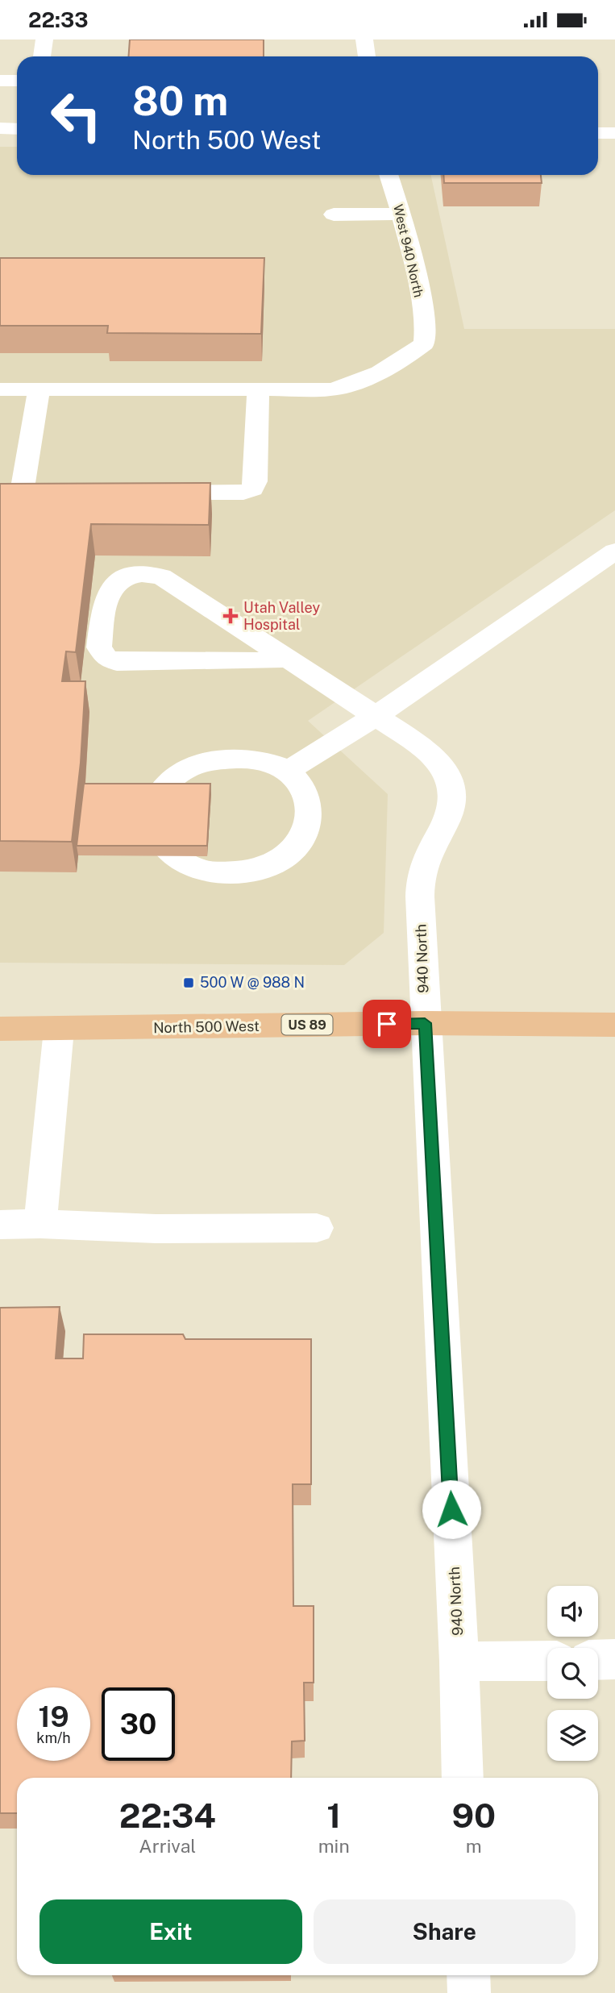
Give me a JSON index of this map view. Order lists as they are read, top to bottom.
{
  "streets": {
    "main road": ["US 89", "North 500 West"],
    "street": ["West 940 North", "940 North"]
  },
  "crossings": [
    ["940 North", "North 500 West"]
  ],
  "places": {
    "health": ["Utah Valley Hospital"],
    "transit": ["500 W @ 988 N"]
  },
  "page": {
    "status": "22:33",
    "turn": ["80 m", "North 500 West"],
    "speed": "19 km/h",
    "limit": "30",
    "eta": [
      "22:34",
      "Arrival",
      "1",
      "min",
      "90",
      "m"
    ],
    "buttons": ["Exit", "Share"]
  }
}
